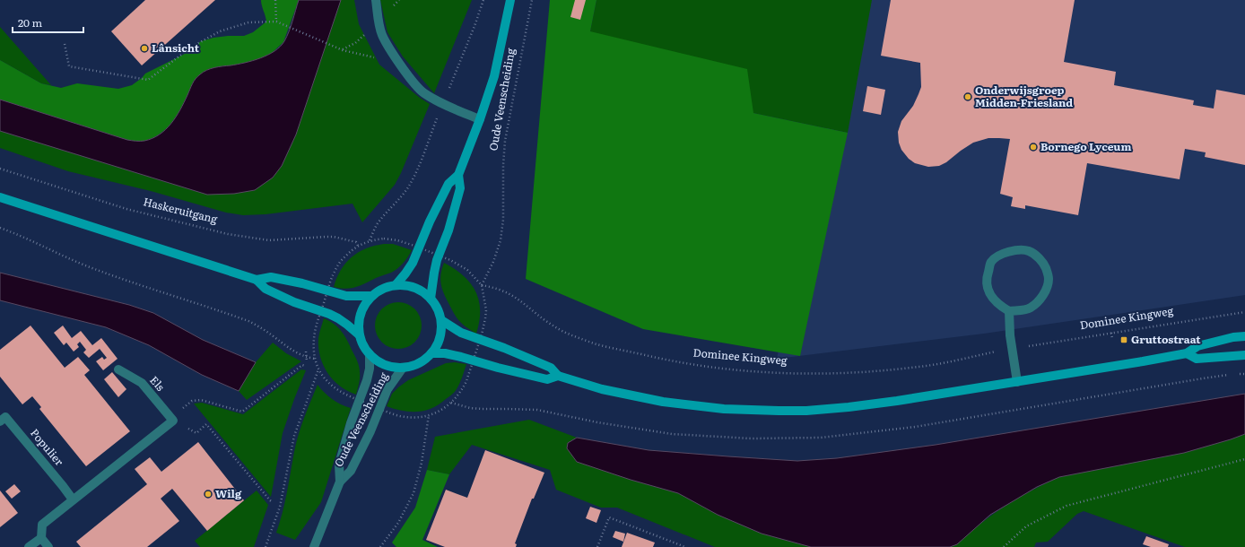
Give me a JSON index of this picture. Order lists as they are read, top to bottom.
{
  "streets": {
    "main road": ["Oude Veenscheiding"],
    "street": ["Els", "Populier"],
    "path": ["Haskeruitgang", "Dominee Kingweg"]
  },
  "crossings": [
    ["Oude Veenscheiding", "Dominee Kingweg"]
  ],
  "places": {
    "other": [
      "Lânsicht",
      "Onderwijsgroep Midden-Friesland",
      "Bornego Lyceum",
      "Wilg"
    ],
    "transit": ["Gruttostraat"]
  },
  "scale_bar": "20 m"
}
